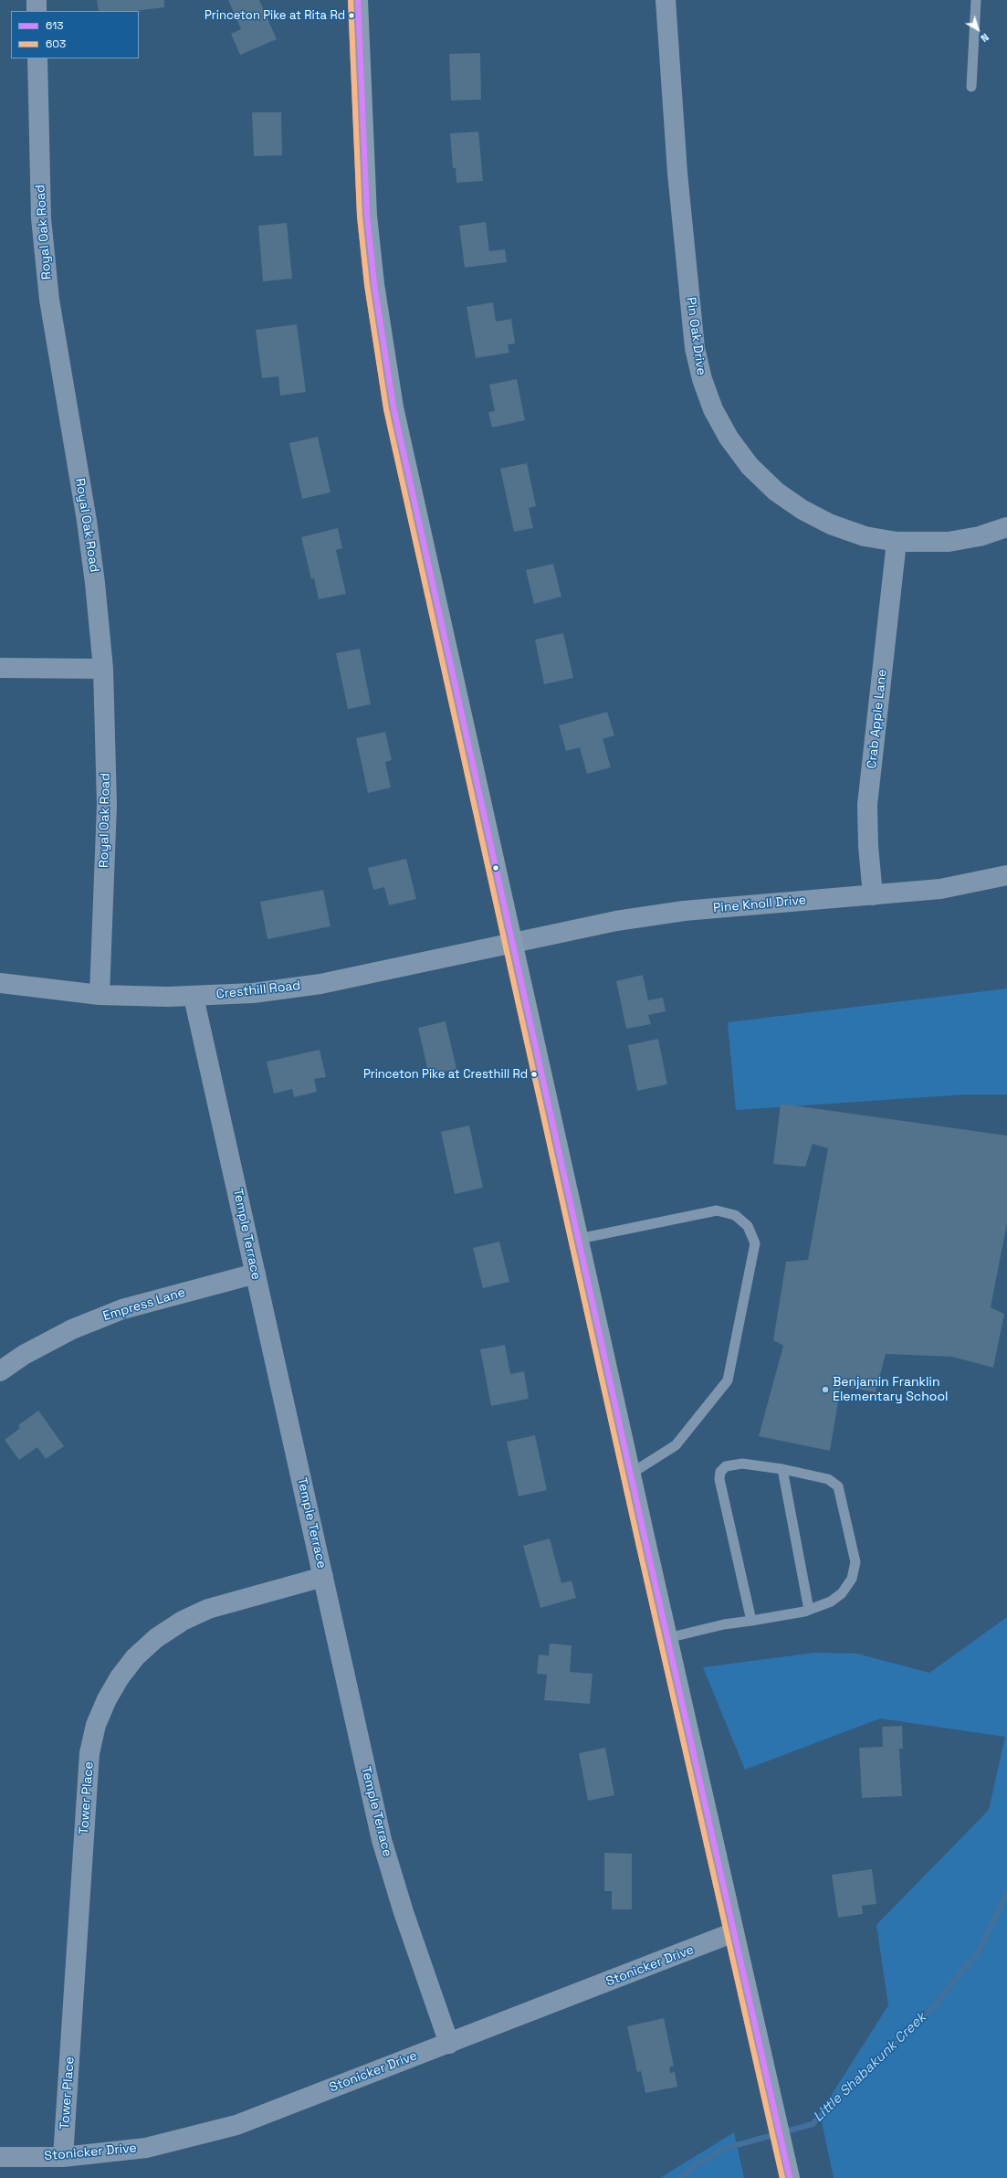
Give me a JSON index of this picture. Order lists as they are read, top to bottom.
{
  "streets": {
    "street": [
      "Royal Oak Road",
      "Pin Oak Drive",
      "Crab Apple Lane",
      "Pine Knoll Drive",
      "Cresthill Road",
      "Temple Terrace",
      "Empress Lane",
      "Tower Place",
      "Stonicker Drive"
    ]
  },
  "crossings": [
    ["Royal Oak Road", "Cresthill Road"],
    ["Pin Oak Drive", "Crab Apple Lane"],
    ["Crab Apple Lane", "Pine Knoll Drive"],
    ["Pine Knoll Drive", "Cresthill Road"],
    ["Cresthill Road", "Temple Terrace"],
    ["Temple Terrace", "Empress Lane"],
    ["Temple Terrace", "Tower Place"],
    ["Temple Terrace", "Stonicker Drive"],
    ["Tower Place", "Stonicker Drive"]
  ],
  "water": ["Little Shabakunk Creek"],
  "places": ["Princeton Pike at Rita Rd", "Princeton Pike at Cresthill Rd", "Benjamin Franklin Elementary School"],
  "lines": ["transit line 613", "transit line 603"],
  "legend": ["613", "603"],
  "north": "bottom right"
}
